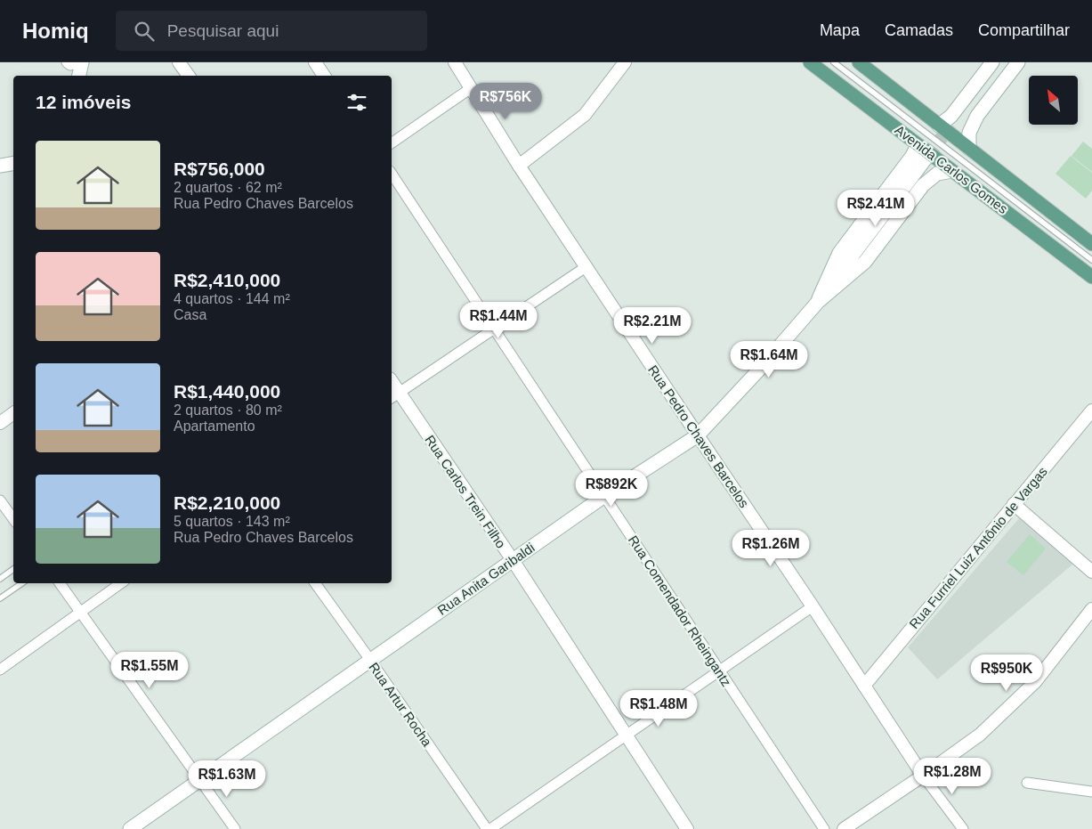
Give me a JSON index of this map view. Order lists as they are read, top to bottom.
{
  "streets": {
    "main road": ["Avenida Carlos Gomes", "Rua Anita Garibaldi"],
    "street": [
      "Rua Pedro Chaves Barcelos",
      "Rua Carlos Trein Filho",
      "Rua Furriel Luiz Antônio de Vargas",
      "Rua Comendador Rheingantz",
      "Rua Artur Rocha"
    ]
  },
  "crossings": [
    ["Avenida Carlos Gomes", "Rua Anita Garibaldi"],
    ["Rua Pedro Chaves Barcelos", "Rua Furriel Luiz Antônio de Vargas"],
    ["Rua Pedro Chaves Barcelos", "Rua Anita Garibaldi"],
    ["Rua Carlos Trein Filho", "Rua Anita Garibaldi"],
    ["Rua Anita Garibaldi", "Rua Comendador Rheingantz"],
    ["Rua Anita Garibaldi", "Rua Artur Rocha"]
  ],
  "north": "top left",
  "page": {
    "header": "Homiq",
    "search": "Pesquisar aqui",
    "nav": ["Mapa", "Camadas", "Compartilhar"],
    "heading": "12 imóveis",
    "price": [
      "R$756K",
      "R$2.41M",
      "R$1.44M",
      "R$2.21M",
      "R$1.64M",
      "R$892K",
      "R$1.26M",
      "R$1.55M",
      "R$950K",
      "R$1.48M",
      "R$1.28M",
      "R$1.63M"
    ],
    "list": [
      {
        "name": "R$756,000",
        "note": "2 quartos · 62 m² · Rua Pedro Chaves Barcelos"
      },
      {
        "name": "R$2,410,000",
        "note": "4 quartos · 144 m² · Casa"
      },
      {
        "name": "R$1,440,000",
        "note": "2 quartos · 80 m² · Apartamento"
      },
      {
        "name": "R$2,210,000",
        "note": "5 quartos · 143 m² · Rua Pedro Chaves Barcelos"
      }
    ]
  }
}
